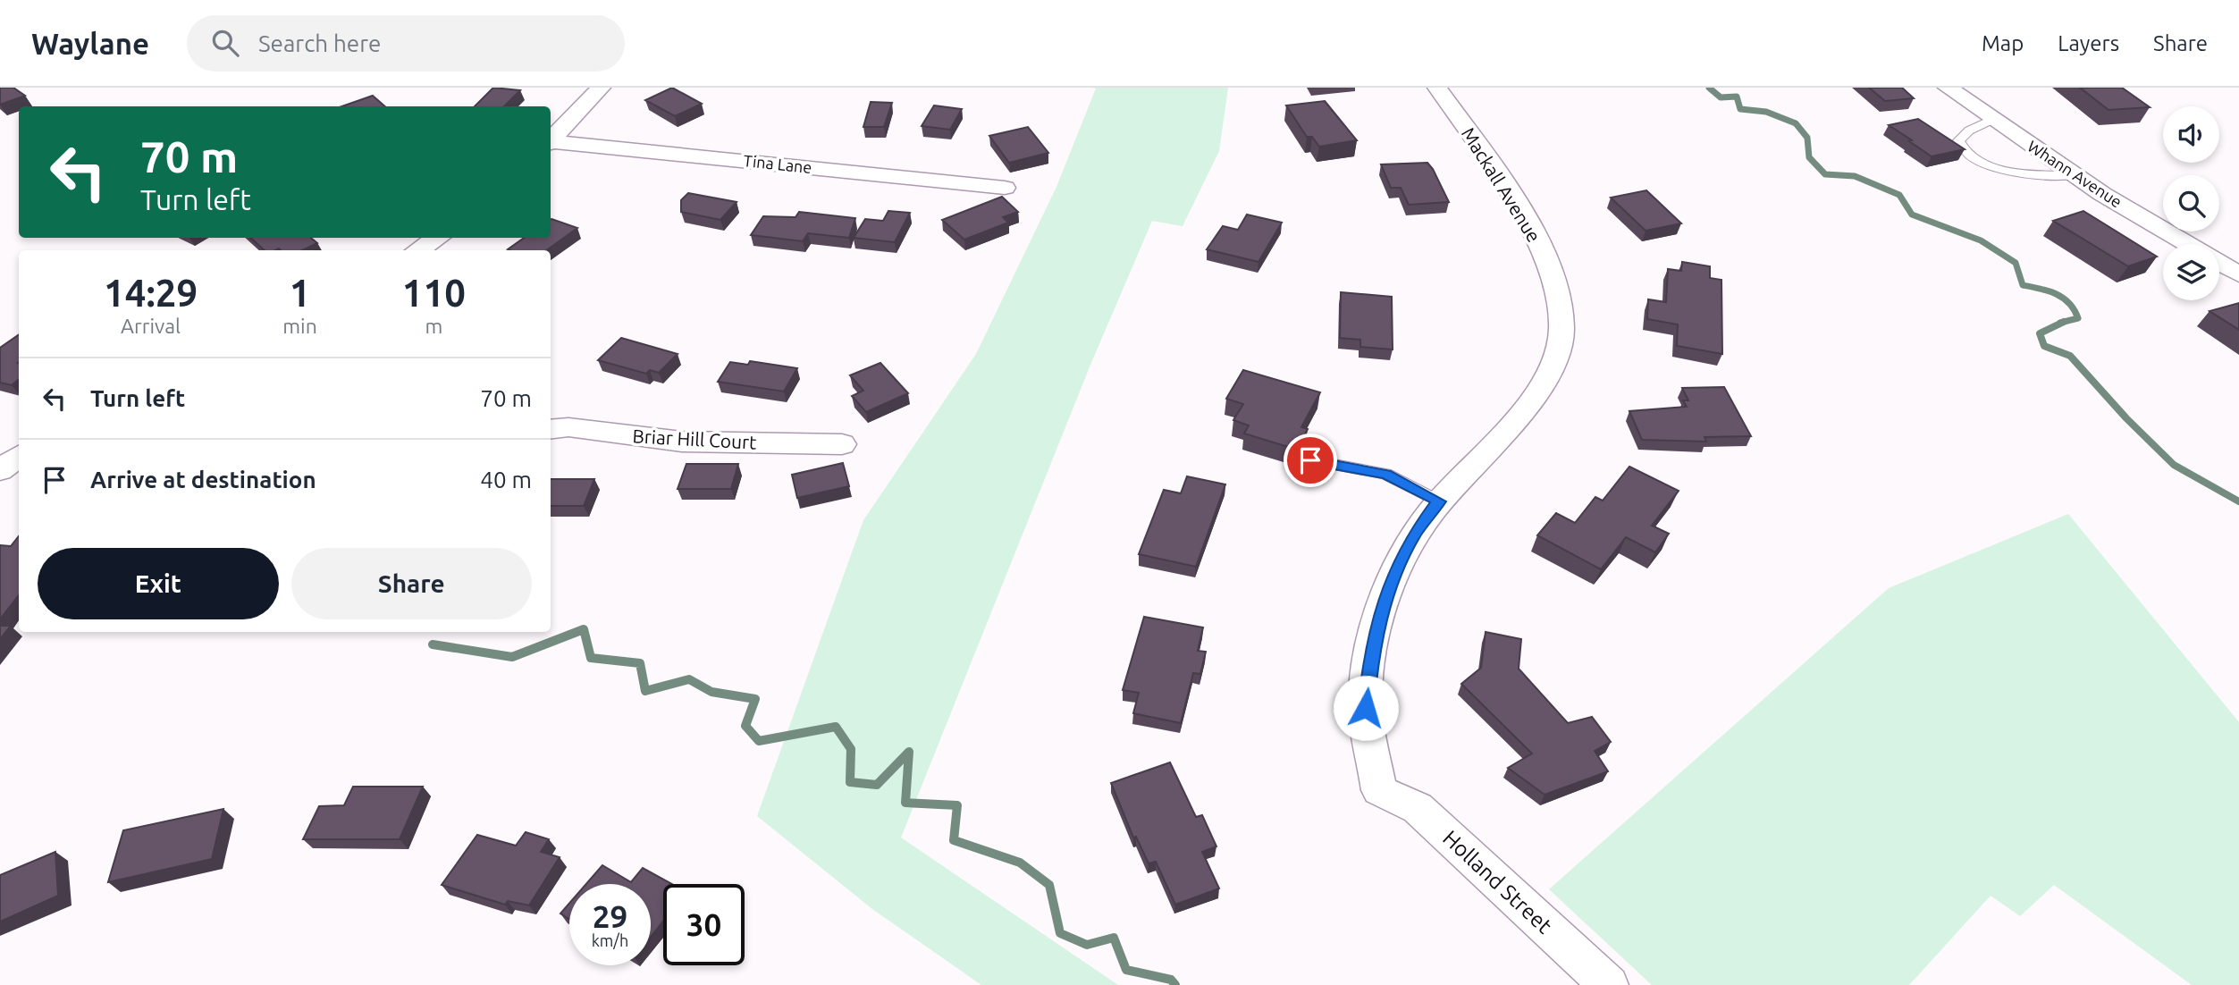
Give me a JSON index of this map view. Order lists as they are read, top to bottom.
{
  "streets": {
    "street": [
      "Tina Lane",
      "Whann Avenue",
      "Mackall Avenue",
      "Briar Hill Court",
      "Holland Street"
    ]
  },
  "crossings": [
    ["Mackall Avenue", "Holland Street"]
  ],
  "page": {
    "header": "Waylane",
    "search": "Search here",
    "nav": ["Map", "Layers", "Share"],
    "turn": ["70 m", "Turn left"],
    "eta": [
      "14:29",
      "Arrival",
      "1",
      "min",
      "110",
      "m"
    ],
    "list": [
      {
        "name": "Turn left",
        "value": "70 m"
      },
      {
        "name": "Arrive at destination",
        "value": "40 m"
      }
    ],
    "buttons": ["Exit", "Share"],
    "speed": "29 km/h",
    "limit": "30"
  }
}
